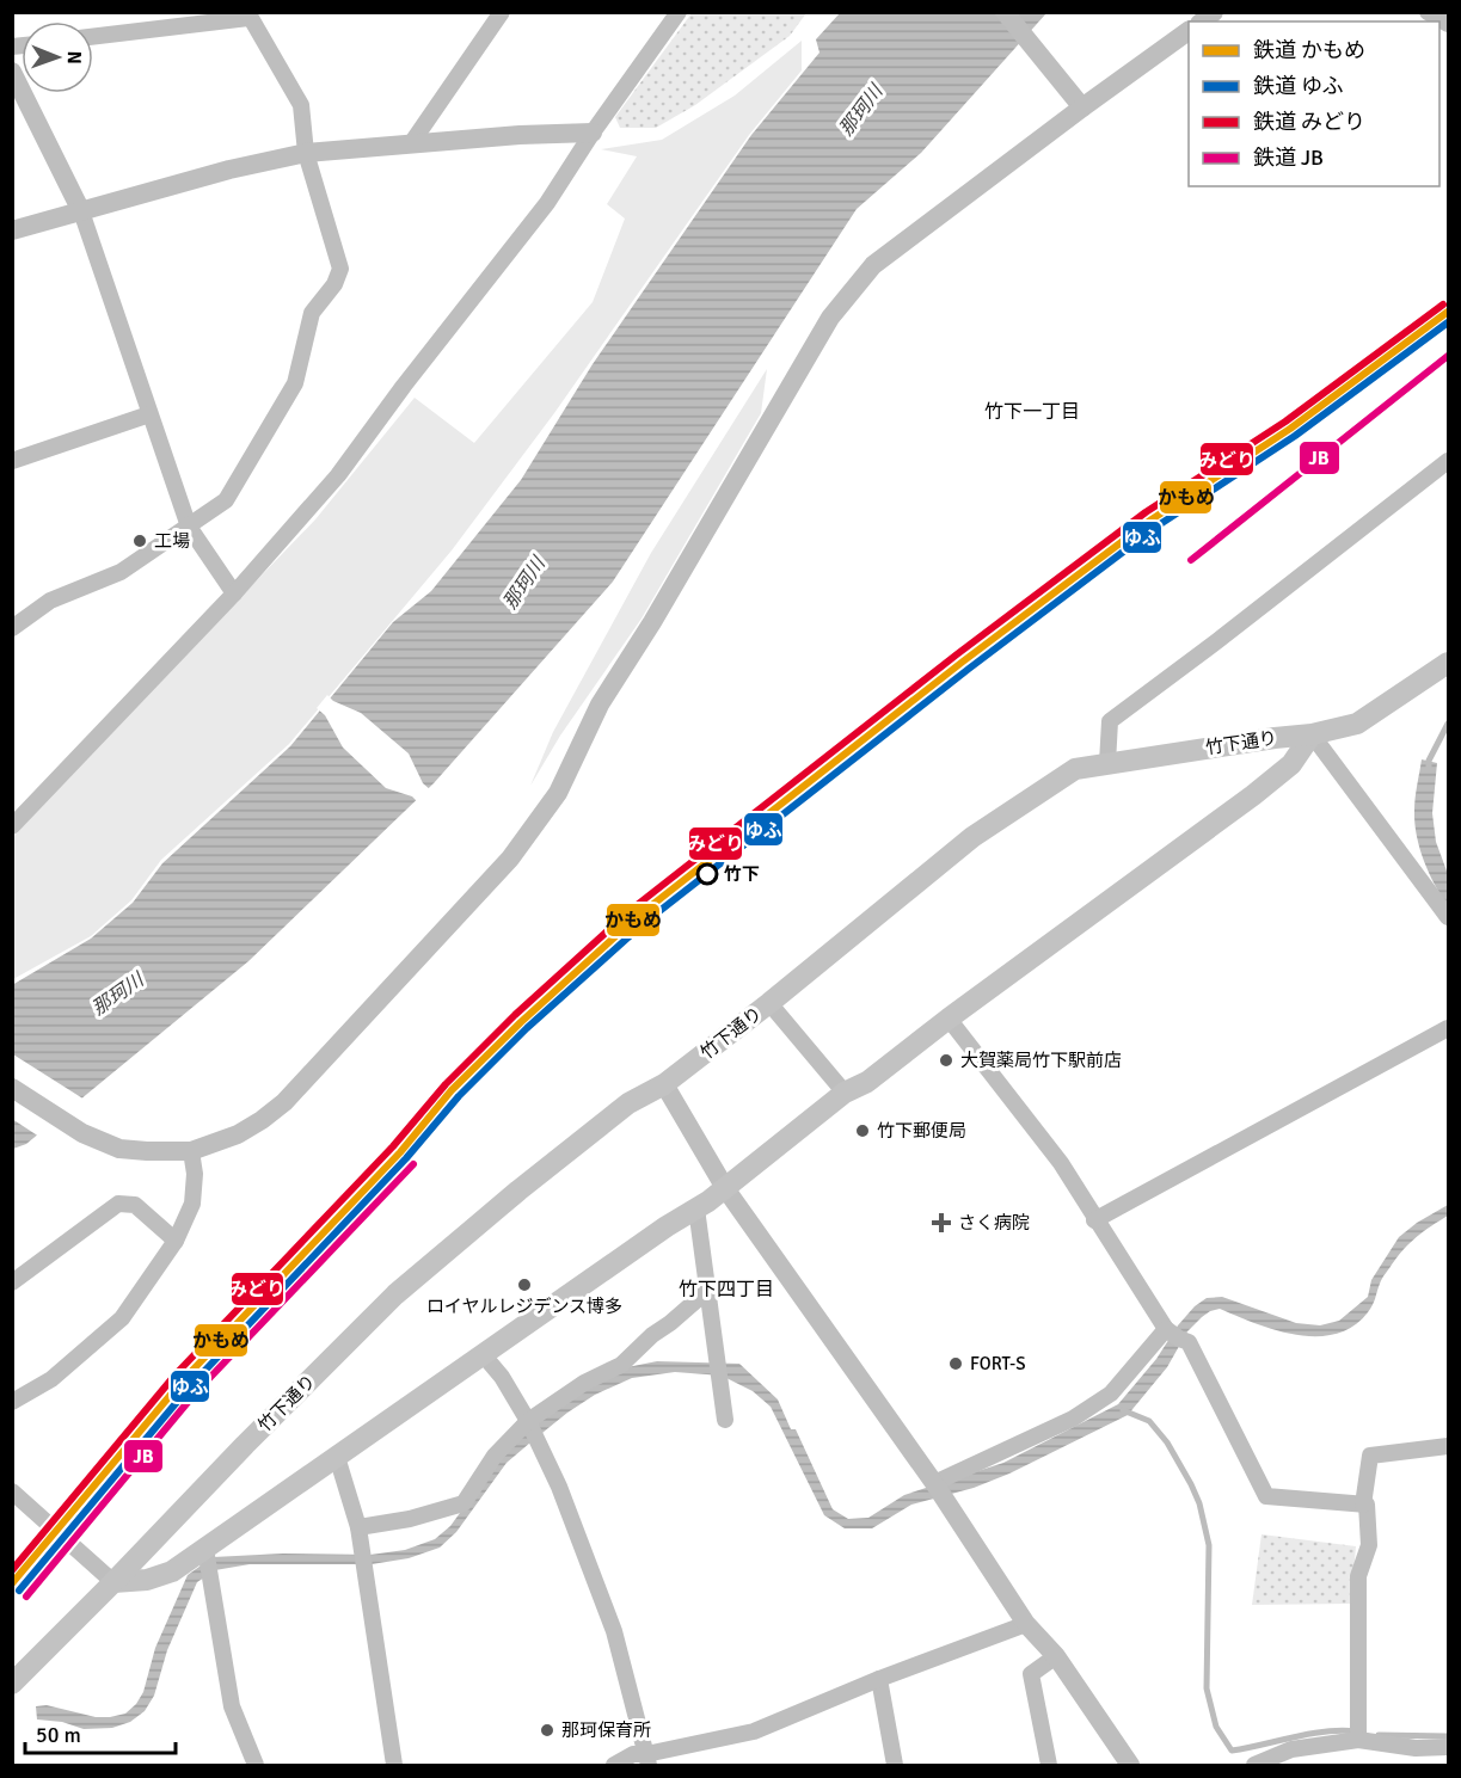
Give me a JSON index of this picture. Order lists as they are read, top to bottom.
{
  "streets": {
    "main road": ["竹下通り"]
  },
  "districts": ["竹下一丁目", "竹下四丁目"],
  "water": ["那珂川"],
  "places": {
    "other": [
      "工場",
      "竹下",
      "大賀薬局竹下駅前店",
      "竹下郵便局",
      "ロイヤルレジデンス博多",
      "FORT-S",
      "那珂保育所"
    ],
    "health": ["さく病院"]
  },
  "lines": [
    "rail line みどり",
    "rail line かもめ",
    "rail line ゆふ",
    "rail line JB"
  ],
  "legend": [
    "鉄道 かもめ",
    "鉄道 ゆふ",
    "鉄道 みどり",
    "鉄道 JB"
  ],
  "scale_bar": "50 m",
  "north": "right"
}
